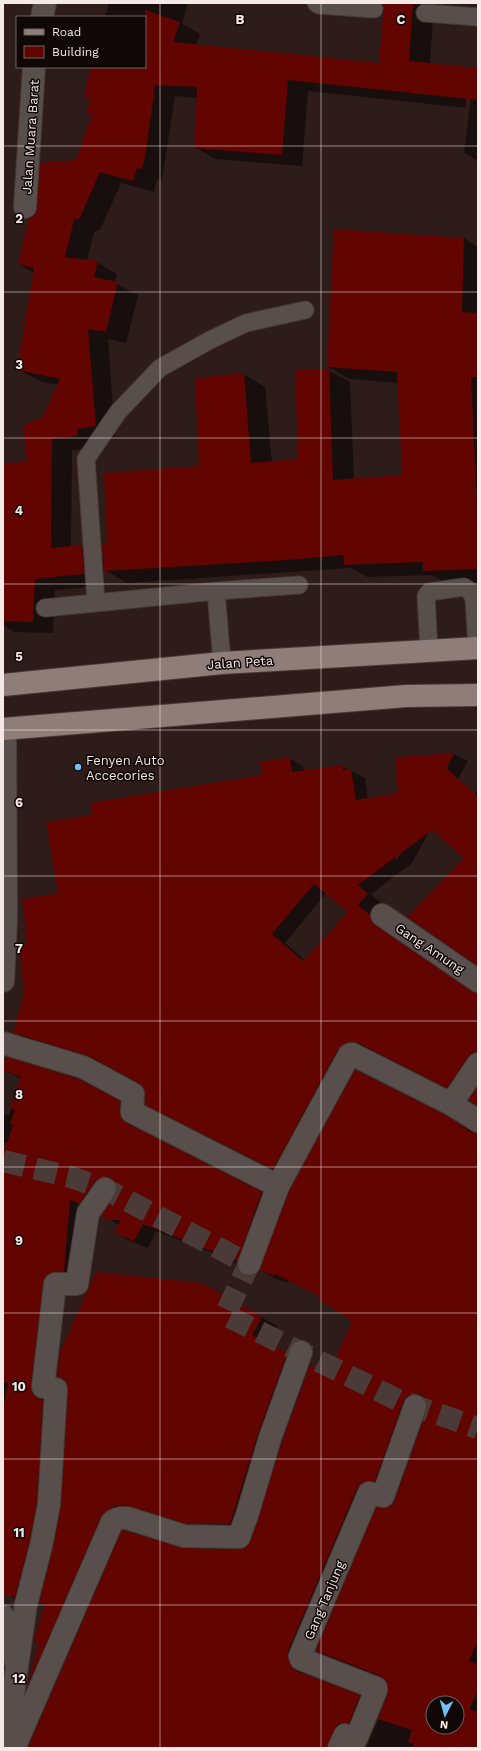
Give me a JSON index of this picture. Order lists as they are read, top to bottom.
{
  "streets": {
    "main road": ["Jalan Peta"],
    "street": ["Jalan Muara Barat", "Gang Amung", "Gang Tanjung"]
  },
  "places": ["Fenyen Auto Accecories"],
  "legend": ["Road", "Building"],
  "north": "bottom",
  "grid": {
    "columns": ["B", "C"],
    "rows": [
      "2",
      "3",
      "4",
      "5",
      "6",
      "7",
      "8",
      "9",
      "10",
      "11",
      "12"
    ]
  }
}
